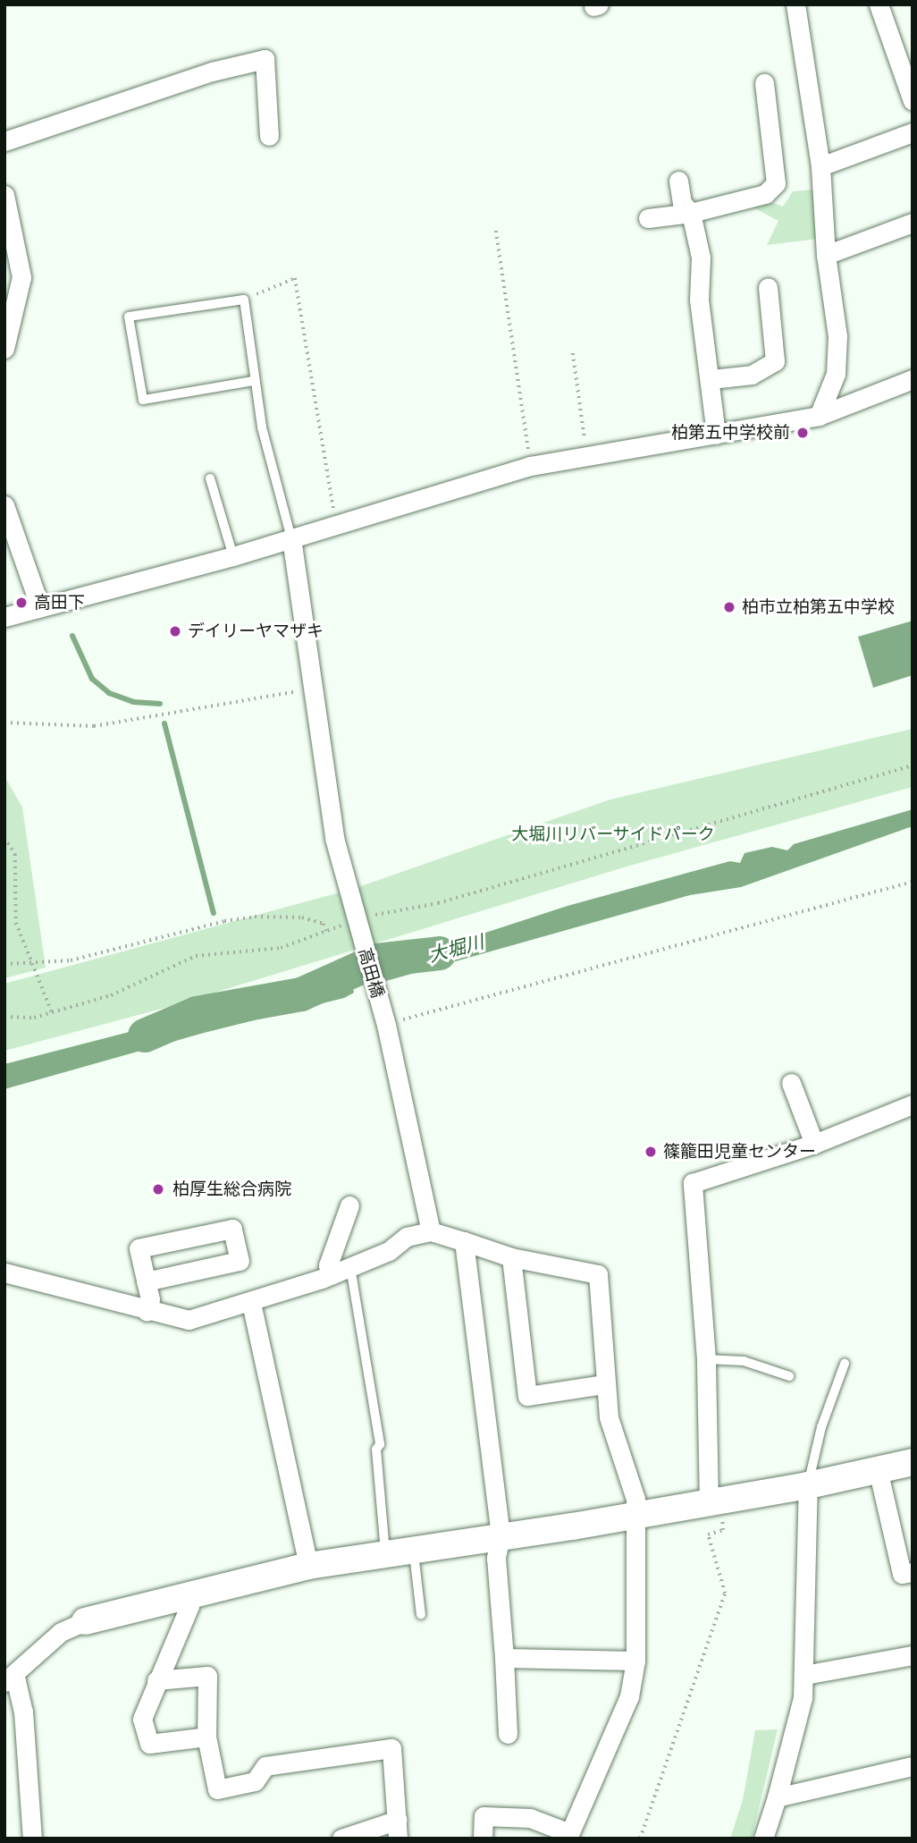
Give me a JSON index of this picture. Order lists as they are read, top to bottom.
{
  "streets": {
    "street": ["高田橋"]
  },
  "water": ["大堀川"],
  "parks": ["大堀川リバーサイドパーク"],
  "places": [
    "柏第五中学校前",
    "高田下",
    "柏市立柏第五中学校",
    "デイリーヤマザキ",
    "篠籠田児童センター",
    "柏厚生総合病院"
  ]
}
